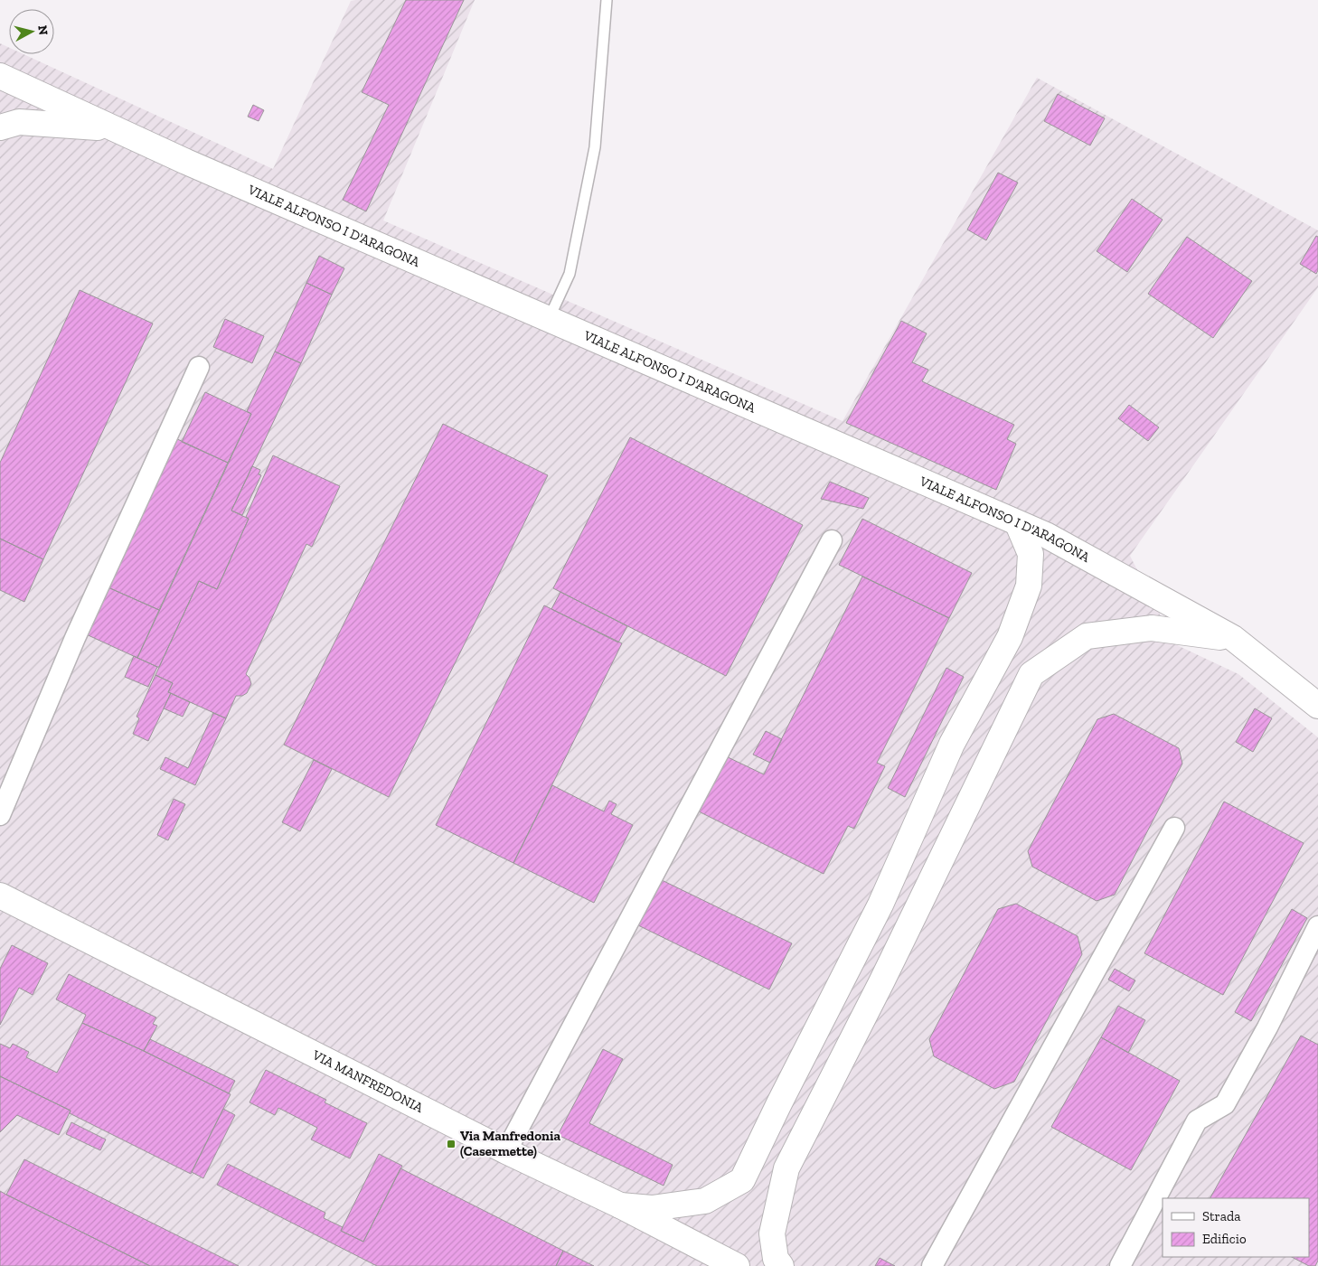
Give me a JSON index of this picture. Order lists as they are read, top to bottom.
{
  "streets": {
    "main road": ["VIALE ALFONSO I D'ARAGONA", "VIA MANFREDONIA"]
  },
  "places": {
    "transit": ["Via Manfredonia (Casermette)"]
  },
  "legend": ["Strada", "Edificio"],
  "north": "right"
}
